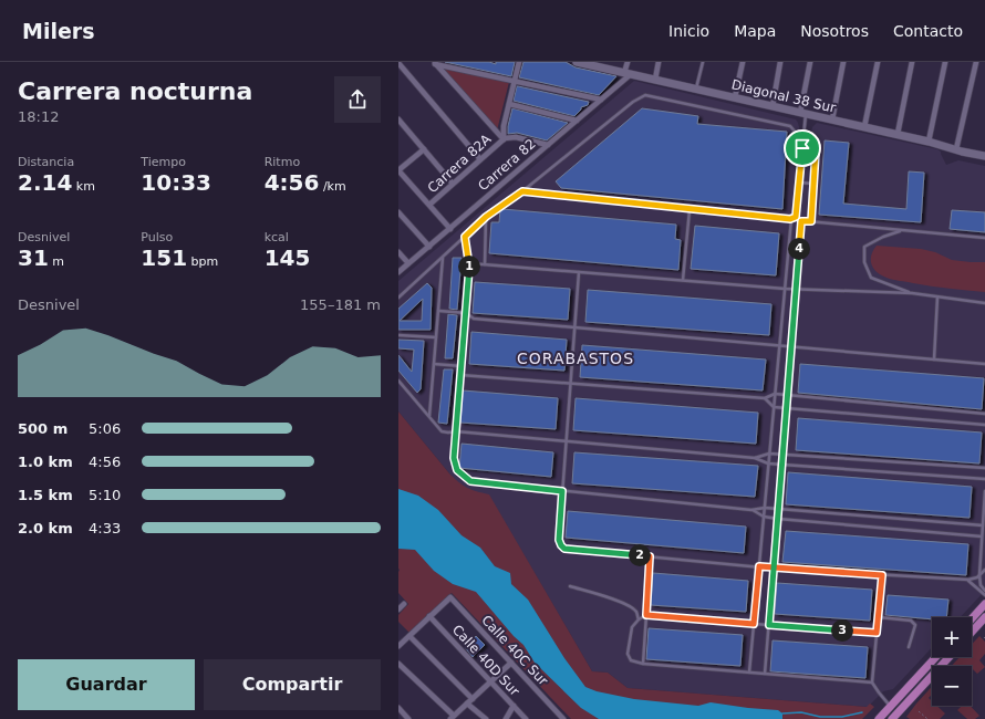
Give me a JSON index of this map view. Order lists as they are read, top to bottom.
{
  "streets": {
    "street": [
      "Diagonal 38 Sur",
      "Carrera 82A",
      "Carrera 82",
      "Calle 40C Sur",
      "Calle 40D Sur"
    ]
  },
  "crossings": [
    ["Diagonal 38 Sur", "Carrera 82"],
    ["Calle 40C Sur", "Calle 40D Sur"]
  ],
  "districts": ["CORABASTOS"],
  "page": {
    "header": "Milers",
    "nav": [
      "Inicio",
      "Mapa",
      "Nosotros",
      "Contacto"
    ],
    "heading": ["Carrera nocturna", "18:12"],
    "stats": [
      ["Distancia", "2.14 km"],
      ["Tiempo", "10:33"],
      ["Ritmo", "4:56 /km"],
      ["Desnivel", "31 m"],
      ["Pulso", "151 bpm"],
      ["kcal", "145"]
    ],
    "pins": [
      "4",
      "1",
      "2",
      "3"
    ],
    "chart": ["Desnivel", "155–181 m"],
    "list": [
      {
        "name": "500 m",
        "note": "5:06"
      },
      {
        "name": "1.0 km",
        "note": "4:56"
      },
      {
        "name": "1.5 km",
        "note": "5:10"
      },
      {
        "name": "2.0 km",
        "note": "4:33"
      }
    ],
    "map_buttons": ["+", "−"],
    "buttons": ["Guardar", "Compartir"]
  }
}
